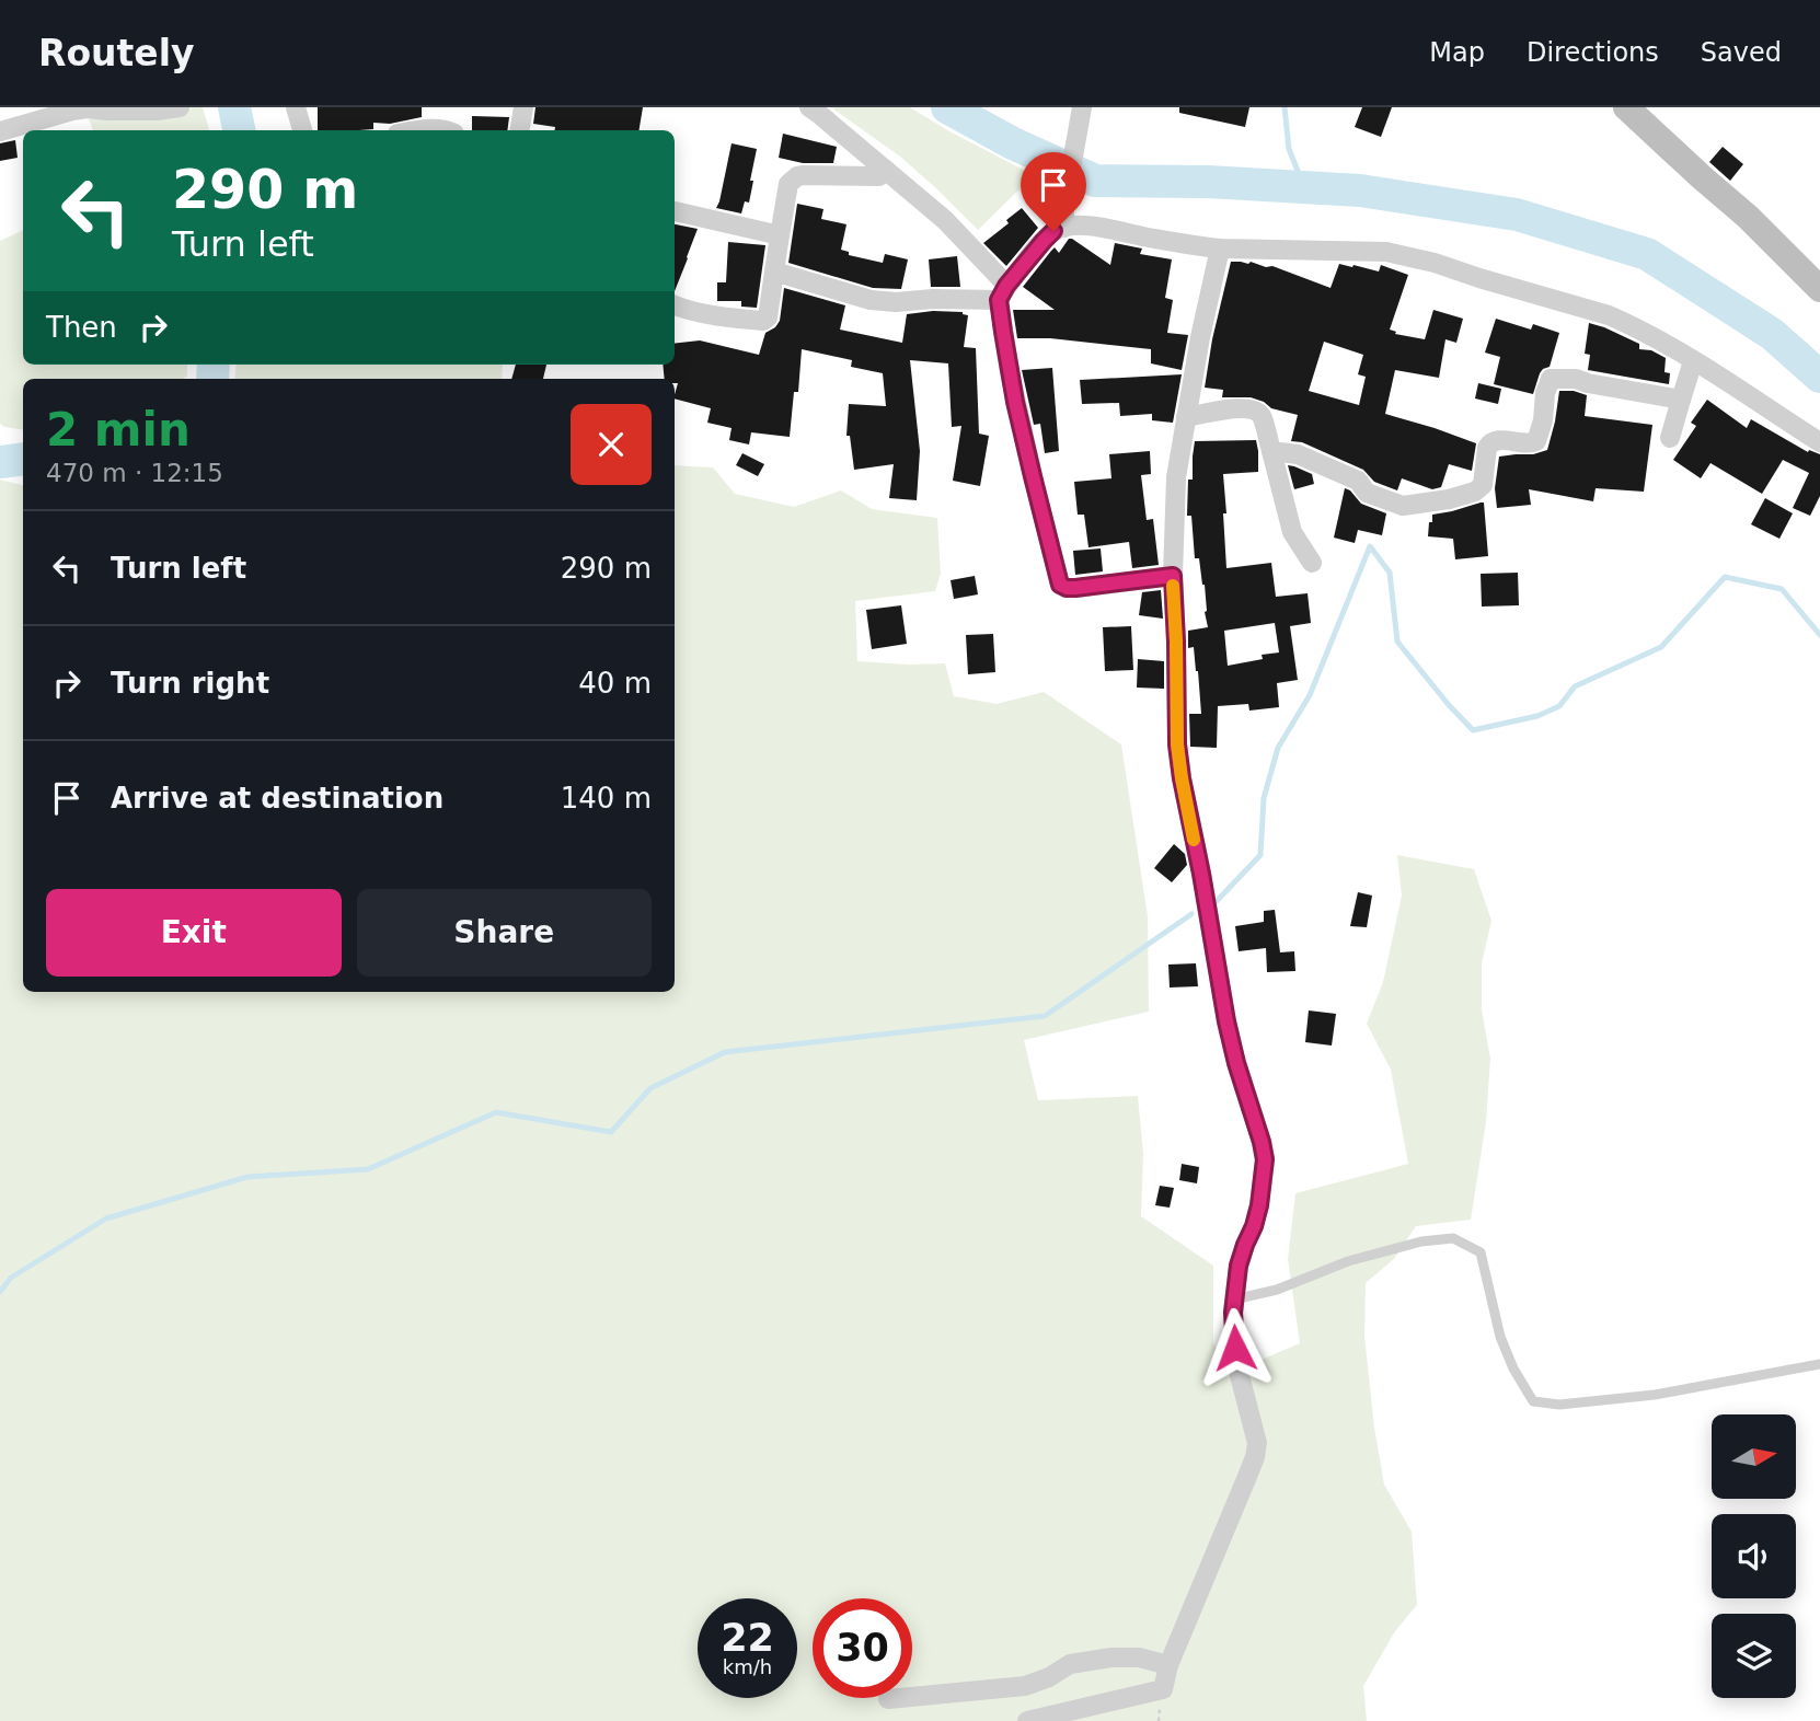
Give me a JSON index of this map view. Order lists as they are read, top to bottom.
{
  "north": "right",
  "page": {
    "header": "Routely",
    "nav": ["Map", "Directions", "Saved"],
    "turn": ["290 m", "Turn left"],
    "then": "Then",
    "heading": ["2 min", "470 m · 12:15"],
    "list": [
      {
        "name": "Turn left",
        "value": "290 m"
      },
      {
        "name": "Turn right",
        "value": "40 m"
      },
      {
        "name": "Arrive at destination",
        "value": "140 m"
      }
    ],
    "buttons": ["Exit", "Share"],
    "speed": "22 km/h",
    "limit": "30"
  }
}
